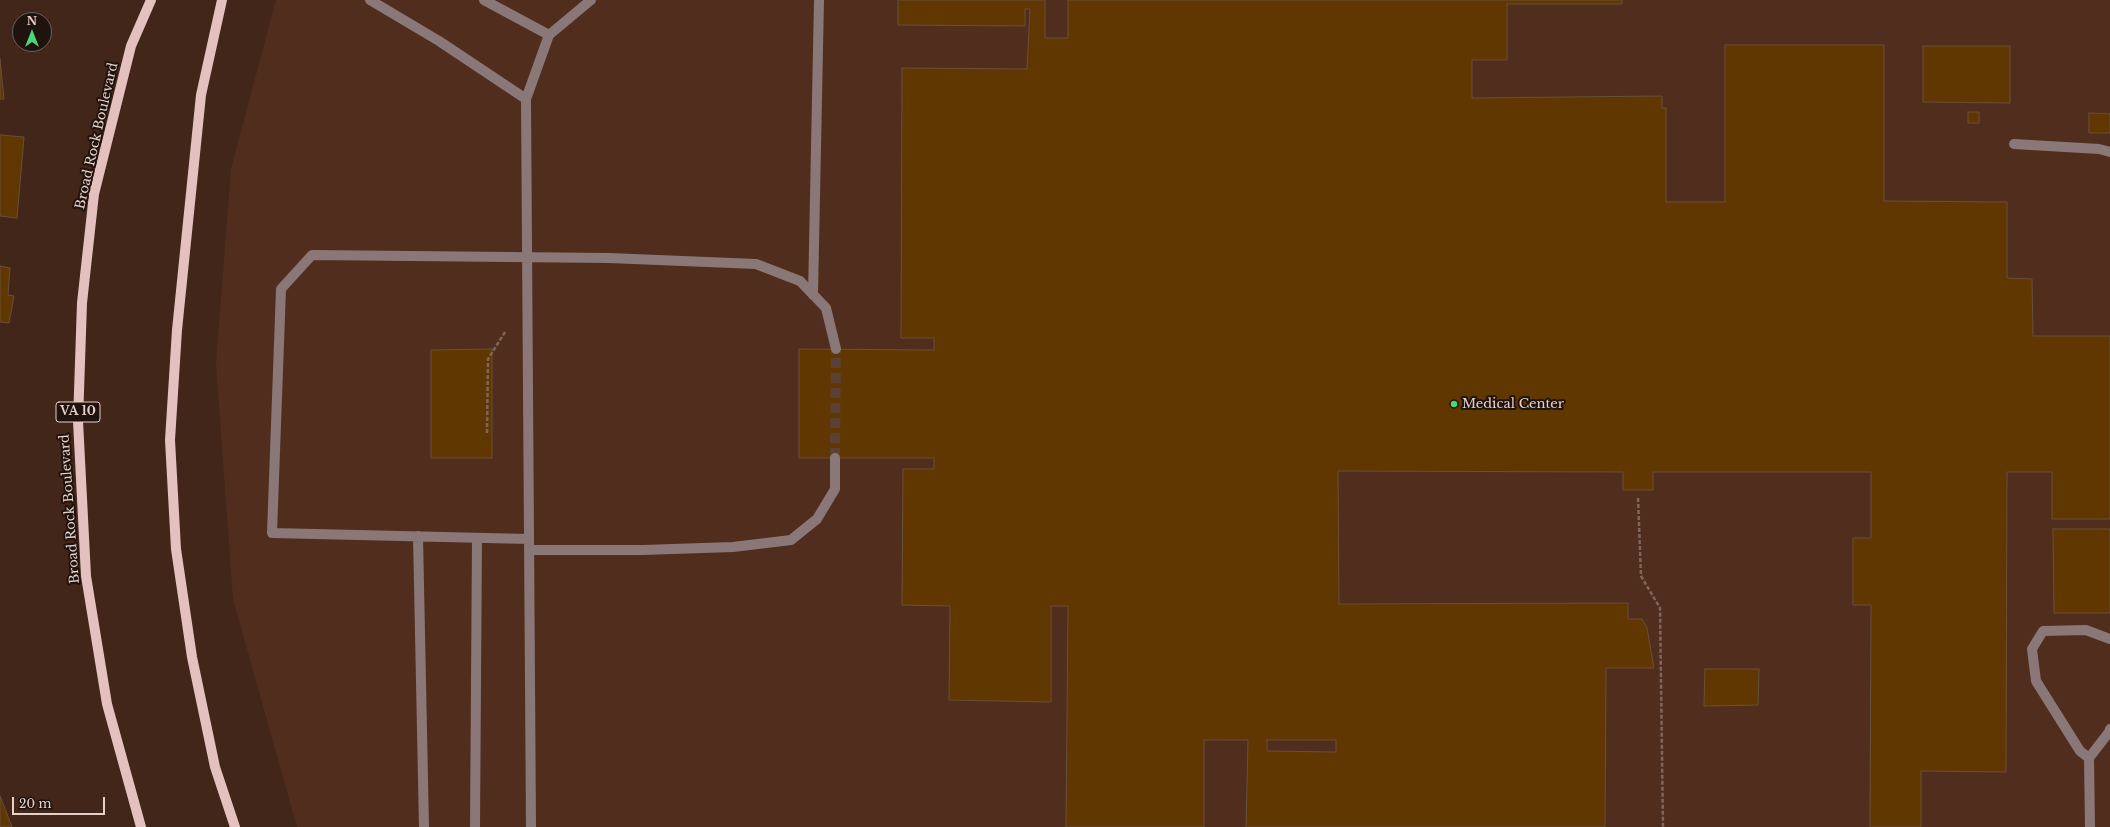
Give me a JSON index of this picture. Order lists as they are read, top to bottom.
{
  "streets": {
    "main road": ["Broad Rock Boulevard", "VA 10"]
  },
  "places": ["Medical Center"],
  "scale_bar": "20 m",
  "north": "top"
}
